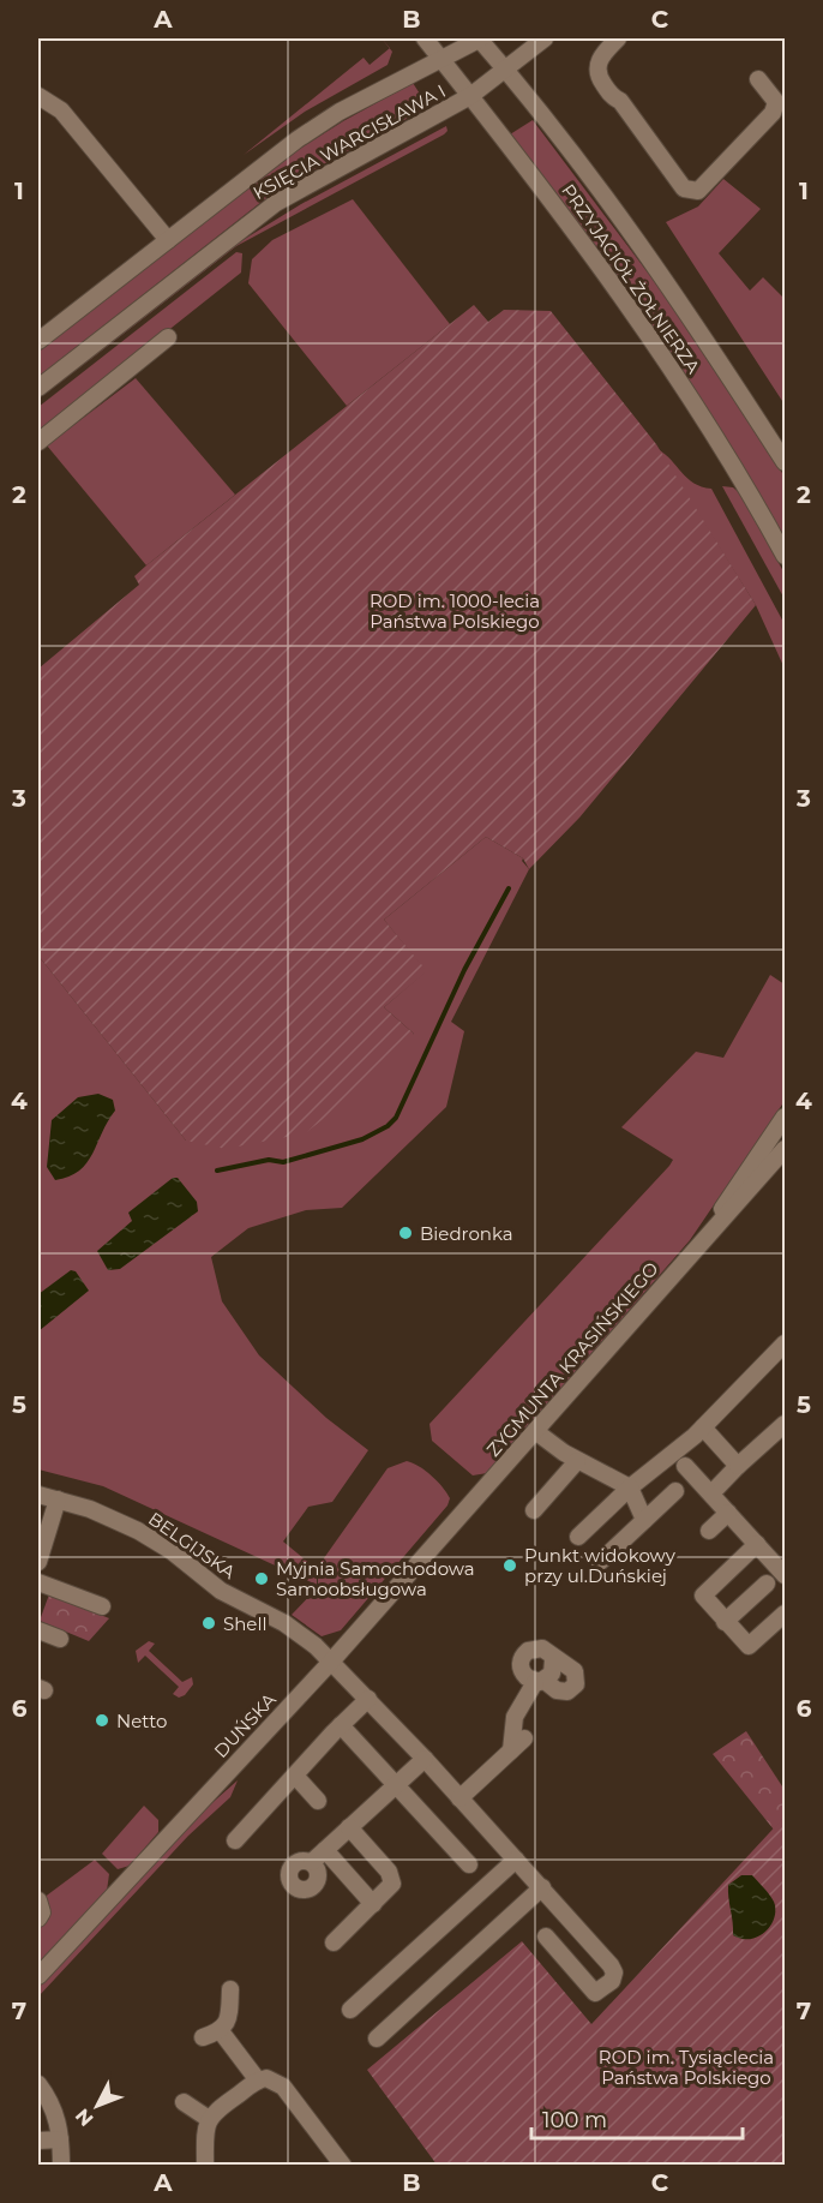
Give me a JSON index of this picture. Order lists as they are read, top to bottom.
{
  "streets": {
    "street": [
      "KSIĘCIA WARCISŁAWA I",
      "PRZYJACIÓŁ ŻOŁNIERZA",
      "ZYGMUNTA KRASIŃSKIEGO",
      "BELGIJSKA",
      "DUŃSKA"
    ]
  },
  "crossings": [
    ["KSIĘCIA WARCISŁAWA I", "PRZYJACIÓŁ ŻOŁNIERZA"],
    ["ZYGMUNTA KRASIŃSKIEGO", "DUŃSKA"],
    ["BELGIJSKA", "DUŃSKA"]
  ],
  "parks": ["ROD im. 1000-lecia Państwa Polskiego", "ROD im. Tysiąclecia Państwa Polskiego"],
  "places": [
    "Biedronka",
    "Punkt widokowy przy ul.Duńskiej",
    "Myjnia Samochodowa Samoobsługowa",
    "Shell",
    "Netto"
  ],
  "scale_bar": "100 m",
  "north": "bottom left",
  "grid": {
    "columns": ["A", "B", "C"],
    "rows": [
      "1",
      "2",
      "3",
      "4",
      "5",
      "6",
      "7"
    ]
  }
}
